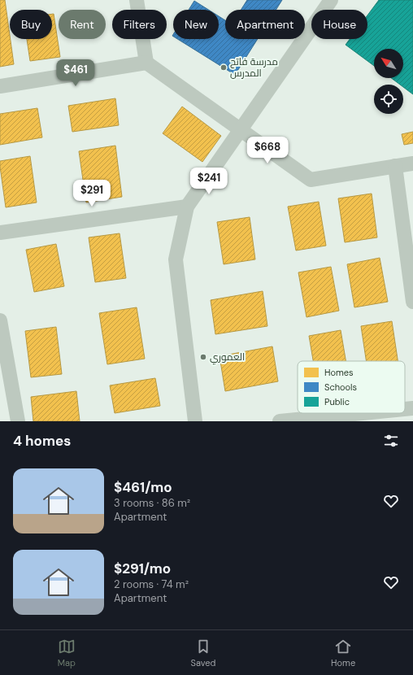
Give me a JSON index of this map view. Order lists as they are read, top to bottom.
{
  "places": ["مدرسة فاتح المدرس", "العموري"],
  "legend": ["Homes", "Schools", "Public"],
  "north": "top left",
  "page": {
    "chip": [
      "Buy",
      "Rent",
      "Filters",
      "New",
      "Apartment",
      "House"
    ],
    "price": [
      "$461",
      "$668",
      "$241",
      "$291"
    ],
    "heading": "4 homes",
    "list": [
      {
        "name": "$461/mo",
        "note": "3 rooms · 86 m² · Apartment"
      },
      {
        "name": "$291/mo",
        "note": "2 rooms · 74 m² · Apartment"
      }
    ],
    "tabs": ["Map", "Saved", "Home"]
  }
}
